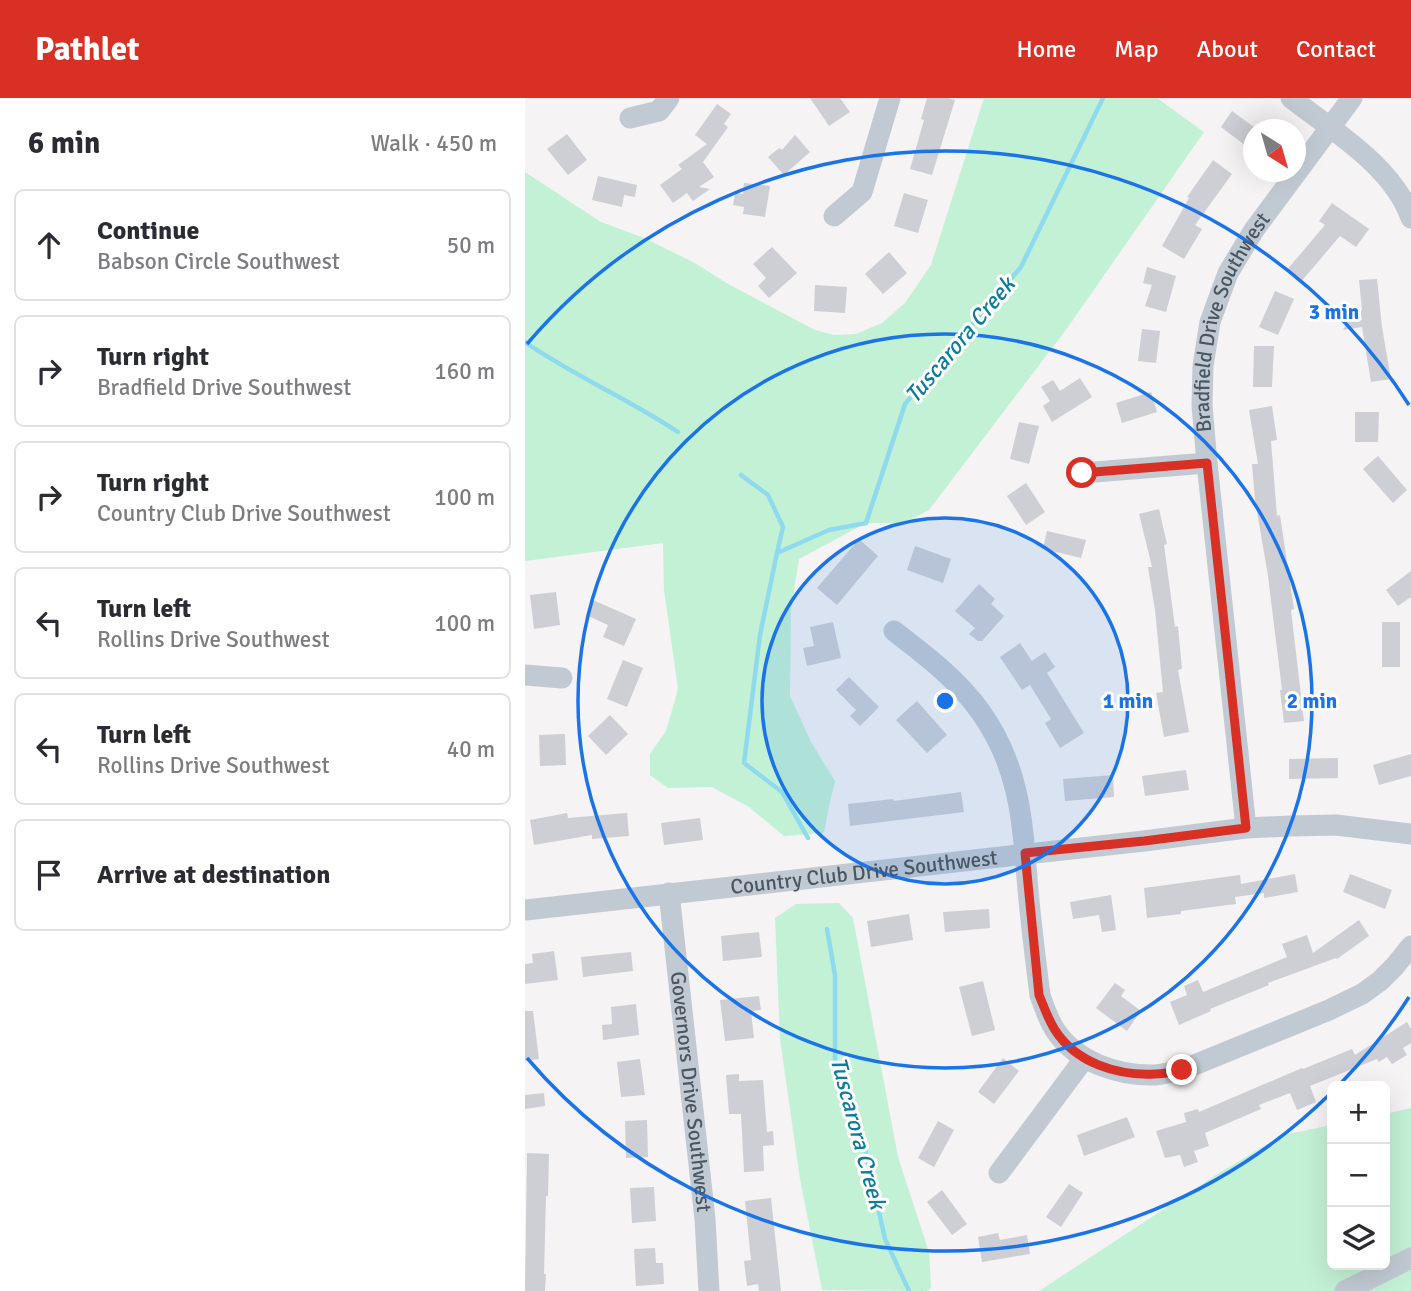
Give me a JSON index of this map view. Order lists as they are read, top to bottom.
{
  "streets": {
    "street": ["Bradfield Drive Southwest", "Country Club Drive Southwest", "Governors Drive Southwest"]
  },
  "crossings": [
    ["Bradfield Drive Southwest", "Country Club Drive Southwest"],
    ["Country Club Drive Southwest", "Governors Drive Southwest"]
  ],
  "water": ["Tuscarora Creek"],
  "north": "bottom right",
  "page": {
    "header": "Pathlet",
    "nav": [
      "Home",
      "Map",
      "About",
      "Contact"
    ],
    "heading": ["6 min", "Walk · 450 m"],
    "list": [
      ["Continue", "Babson Circle Southwest", "50 m"],
      ["Turn right", "Bradfield Drive Southwest", "160 m"],
      ["Turn right", "Country Club Drive Southwest", "100 m"],
      ["Turn left", "Rollins Drive Southwest", "100 m"],
      ["Turn left", "Rollins Drive Southwest", "40 m"],
      "Arrive at destination"
    ],
    "map_buttons": ["+", "−"]
  },
  "rings": ["3 min", "1 min", "2 min"]
}
